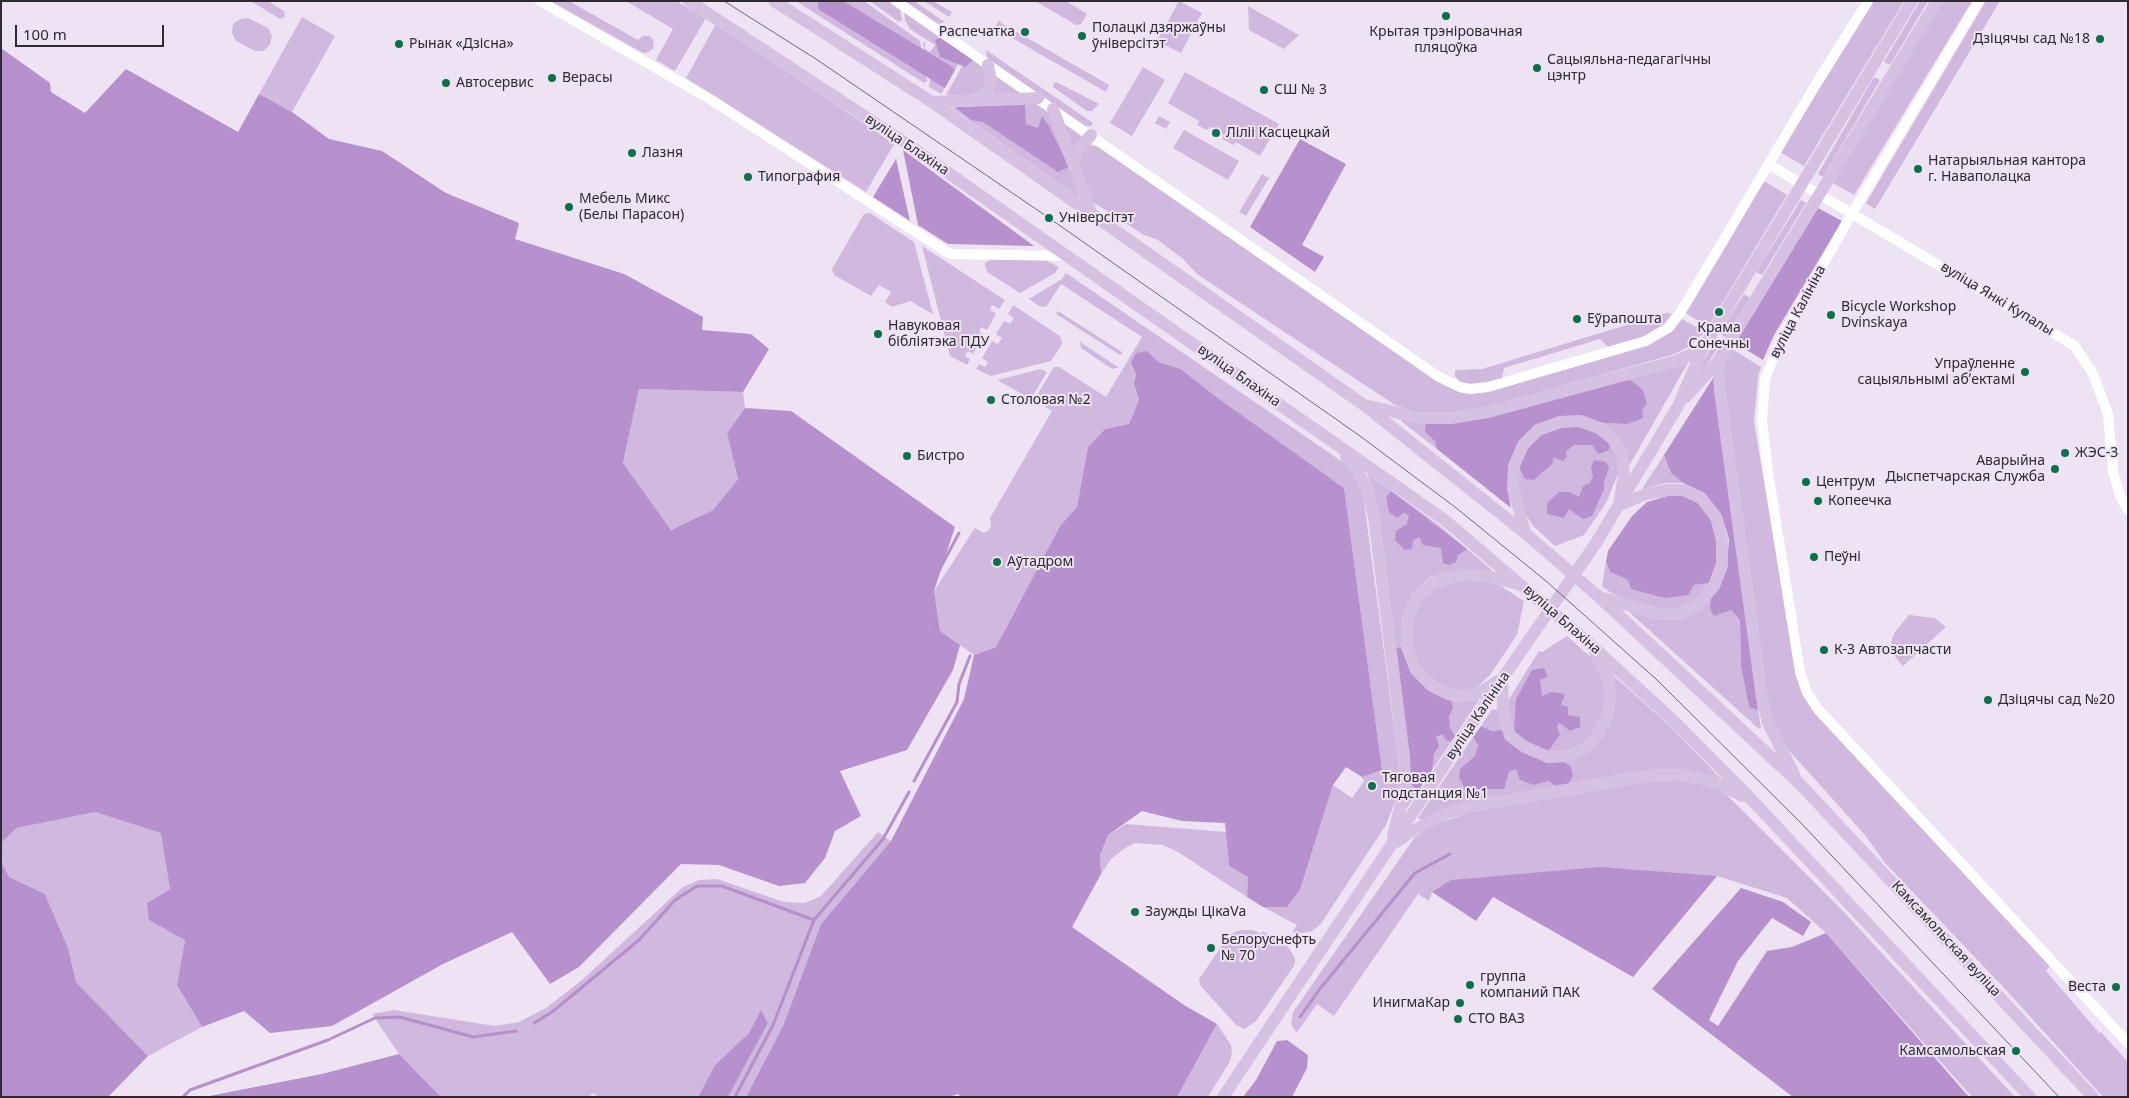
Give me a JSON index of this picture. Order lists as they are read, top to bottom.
{
  "streets": {
    "main road": ["вуліца Блахіна", "вуліца Калініна", "Камсамольская вуліца"],
    "street": ["вуліца Янкі Купалы"]
  },
  "crossings": [
    ["вуліца Янкі Купалы", "вуліца Калініна"]
  ],
  "places": [
    "Крытая трэніровачная пляцоўка",
    "Распечатка",
    "Полацкі дзяржаўны ўніверсітэт",
    "Дзіцячы сад №18",
    "Рынак «Дзісна»",
    "Сацыяльна-педагагічны цэнтр",
    "Верасы",
    "Автосервис",
    "СШ № 3",
    "Ліліі Касцецкай",
    "Лазня",
    "Натарыяльная кантора г. Наваполацка",
    "Типография",
    "Мебель Микс (Белы Парасон)",
    "Універсітэт",
    "Крама Сонечны",
    "Bicycle Workshop Dvinskaya",
    "Еўрапошта",
    "Навуковая бібліятэка ПДУ",
    "Упраўленне сацыяльнымі абʼектамі",
    "Столовая №2",
    "ЖЭС-3",
    "Бистро",
    "Аварыйна Дыспетчарская Служба",
    "Центрум",
    "Копеечка",
    "Пеўні",
    "Аўтадром",
    "К-3 Автозапчасти",
    "Дзіцячы сад №20",
    "Тяговая подстанция №1",
    "Заужды ЦікаVа",
    "Белоруснефть № 70",
    "группа компаний ПАК",
    "Веста",
    "ИнигмаКар",
    "СТО ВАЗ",
    "Камсамольская"
  ],
  "scale_bar": "100 m"
}
